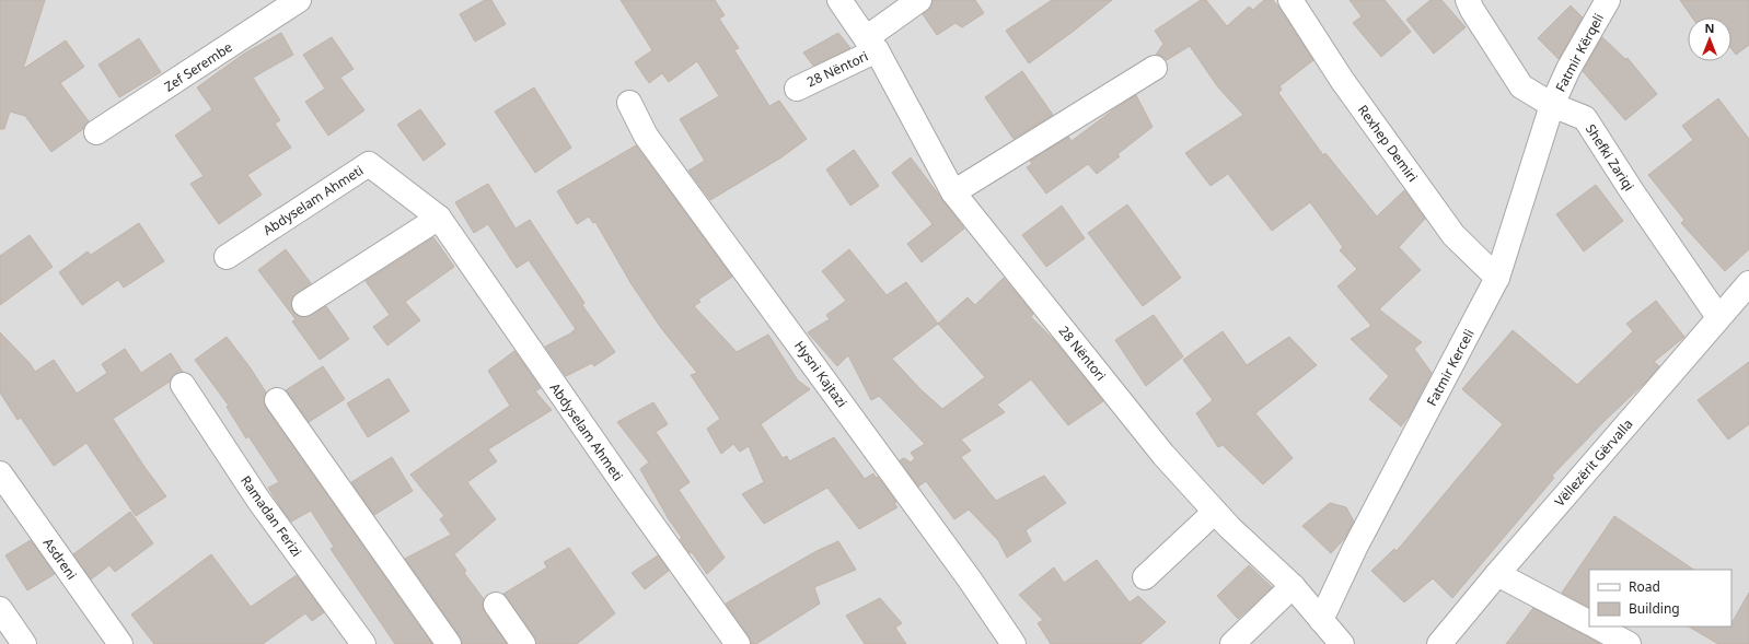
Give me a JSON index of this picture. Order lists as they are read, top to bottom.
{
  "streets": {
    "street": [
      "Fatmir Kërqeli",
      "Zef Serembe",
      "28 Nëntori",
      "Rexhep Demiri",
      "Shefki Zariqi",
      "Abdyselam Ahmeti",
      "Fatmir Kerceli",
      "Hysni Kajtazi",
      "Vëllezërit Gërvalla",
      "Ramadan Ferizi",
      "Asdreni"
    ]
  },
  "crossings": [
    ["Fatmir Kërqeli", "Shefki Zariqi"],
    ["Fatmir Kërqeli", "Fatmir Kerceli"],
    ["28 Nëntori", "Fatmir Kerceli"],
    ["Rexhep Demiri", "Fatmir Kerceli"],
    ["Shefki Zariqi", "Fatmir Kerceli"],
    ["Shefki Zariqi", "Vëllezërit Gërvalla"]
  ],
  "legend": ["Road", "Building"],
  "north": "top"
}
